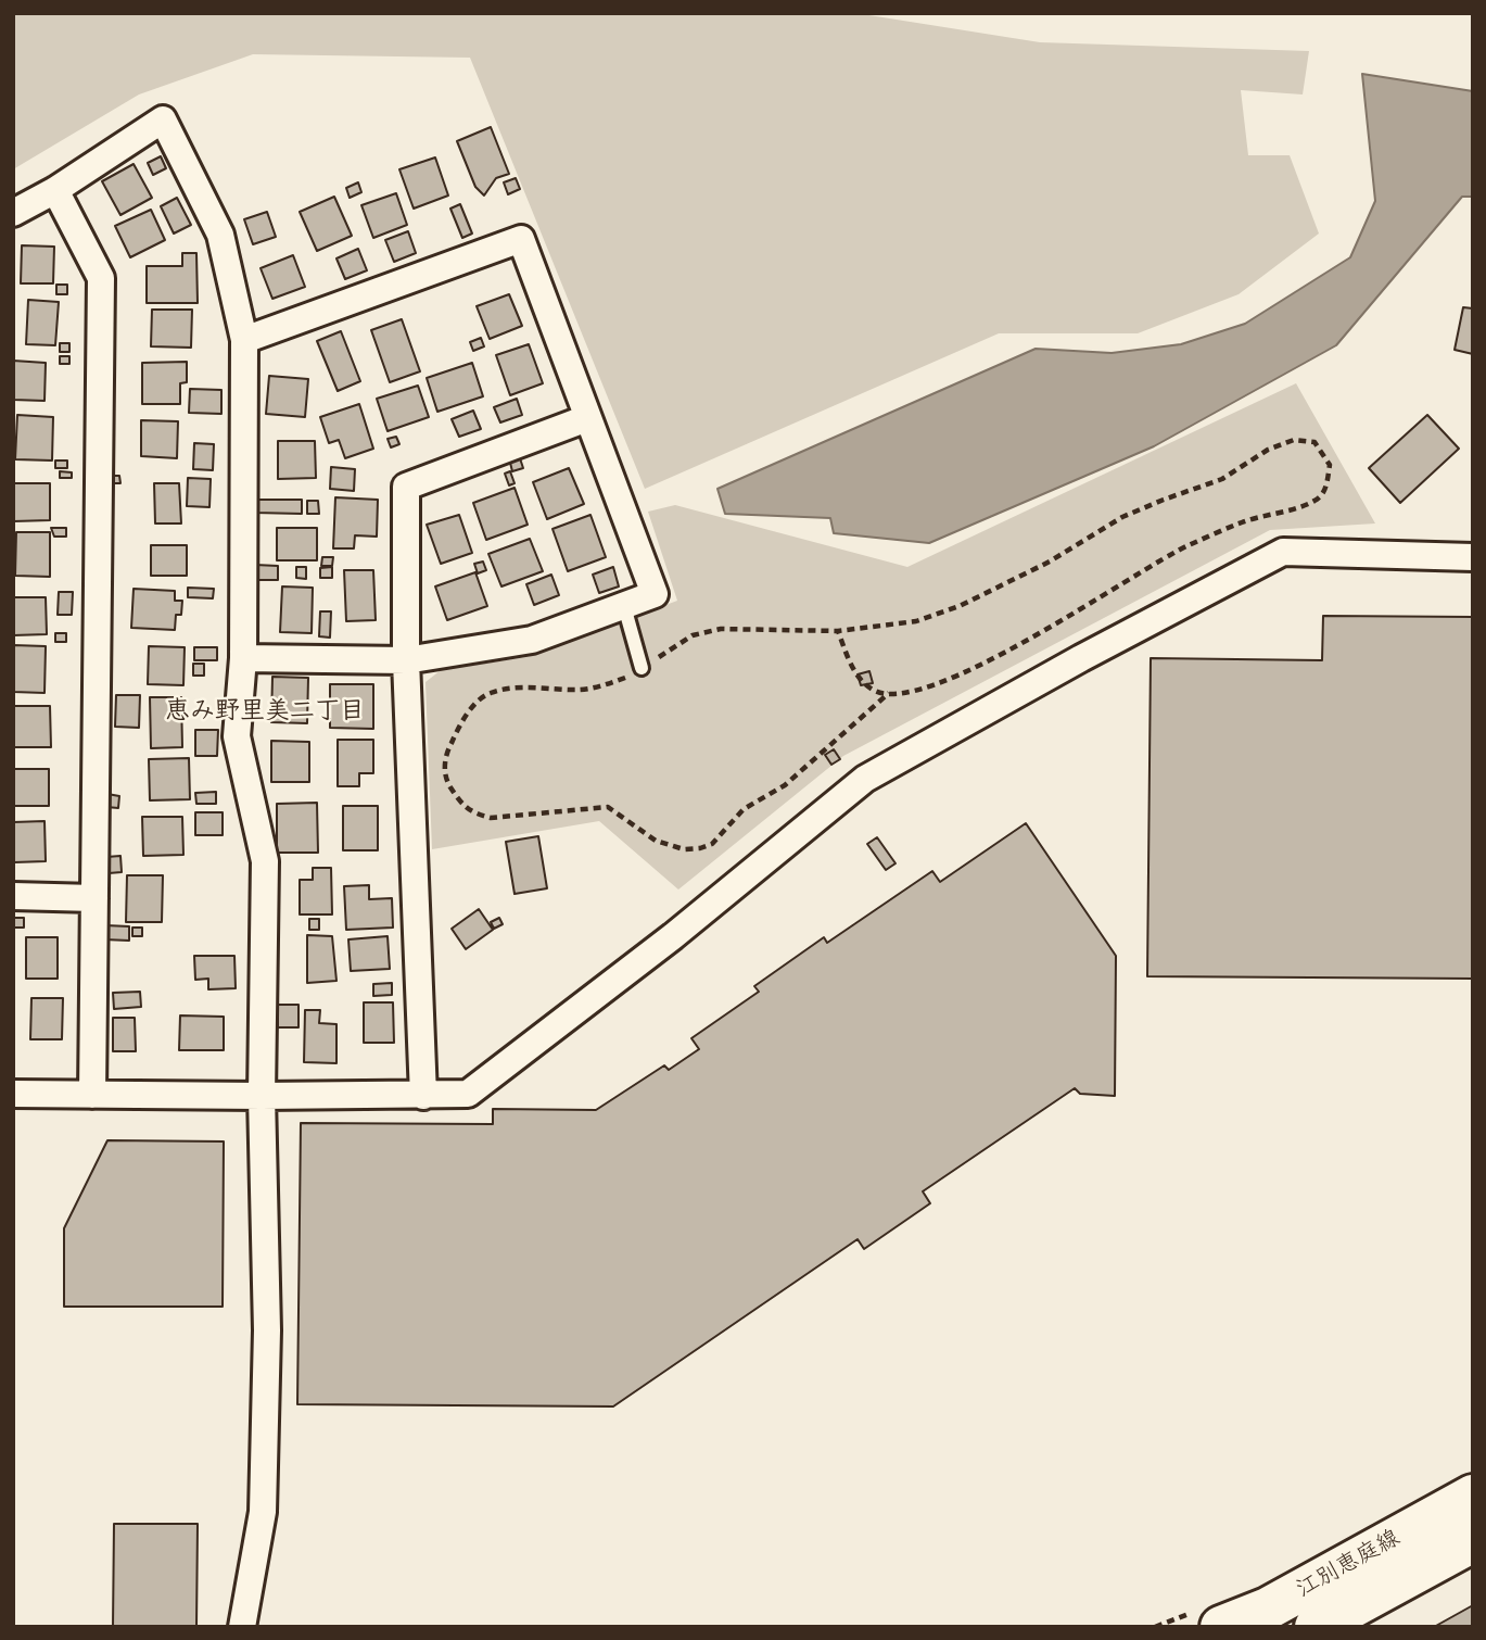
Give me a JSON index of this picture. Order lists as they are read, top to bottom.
{
  "streets": {
    "main road": ["江別恵庭線"]
  },
  "districts": ["恵み野里美二丁目"]
}
